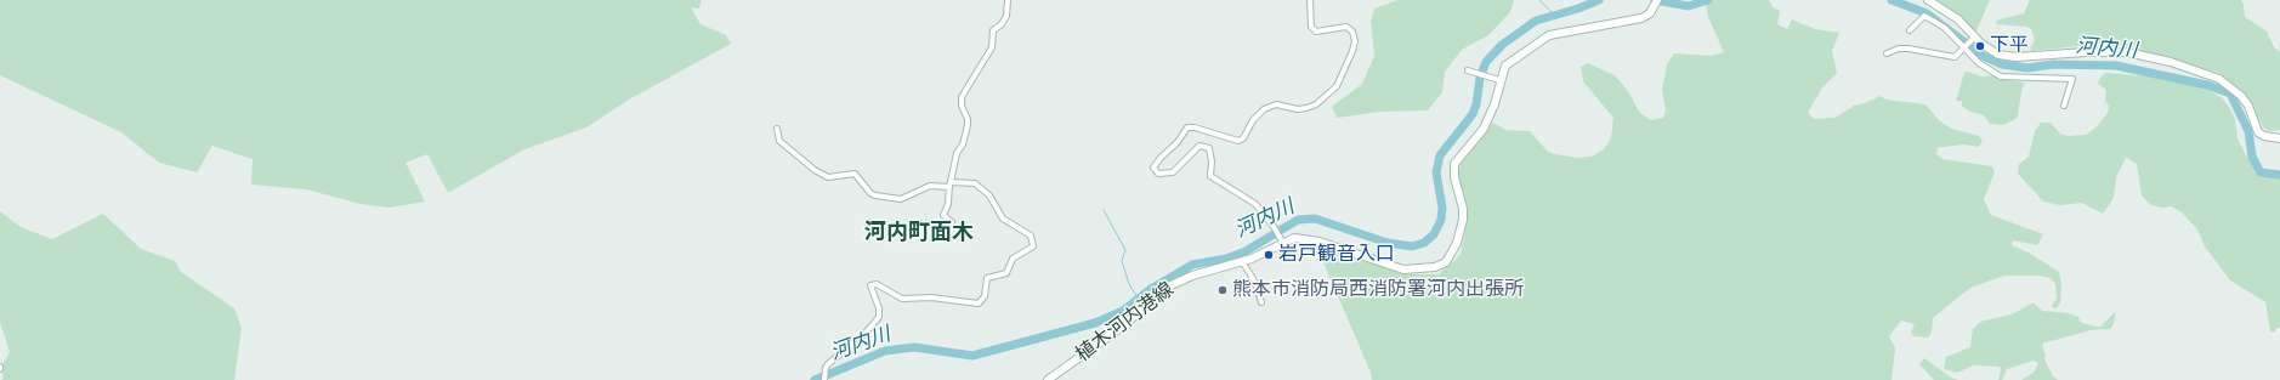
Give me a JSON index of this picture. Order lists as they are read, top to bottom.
{
  "streets": {
    "main road": ["植木河内港線"]
  },
  "districts": ["河内町面木"],
  "water": ["河内川"],
  "places": ["下平", "岩戸観音入口", "熊本市消防局西消防署河内出張所"]
}
